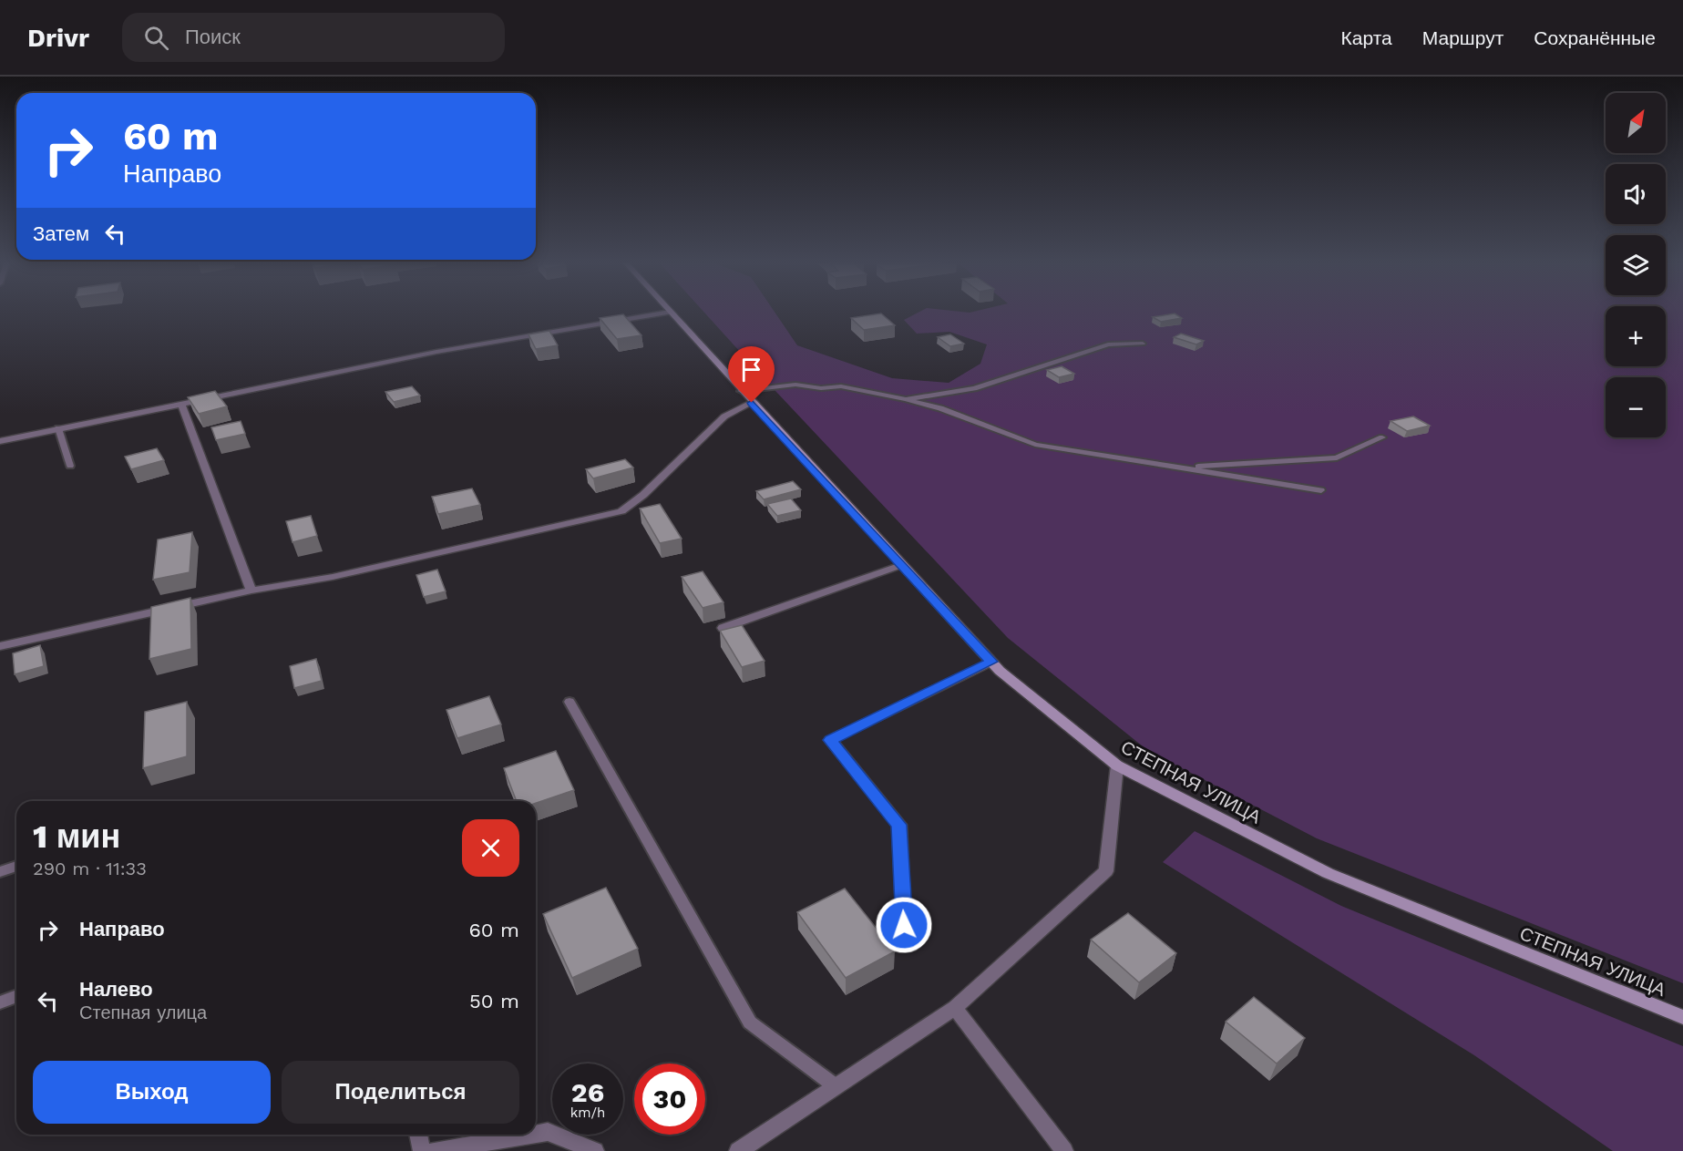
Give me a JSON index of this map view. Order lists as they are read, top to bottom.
{
  "streets": {
    "street": ["СТЕПНАЯ УЛИЦА"]
  },
  "north": "top right",
  "page": {
    "header": "Drivr",
    "search": "Поиск",
    "nav": ["Карта", "Маршрут", "Сохранённые"],
    "map_buttons": ["+", "−"],
    "turn": ["60 m", "Направо"],
    "then": "Затем",
    "heading": ["1 мин", "290 m · 11:33"],
    "list": [
      {
        "name": "Направо",
        "value": "60 m"
      },
      {
        "name": "Налево",
        "note": "Степная улица",
        "value": "50 m"
      }
    ],
    "buttons": ["Выход", "Поделиться"],
    "speed": "26 km/h",
    "limit": "30"
  }
}
